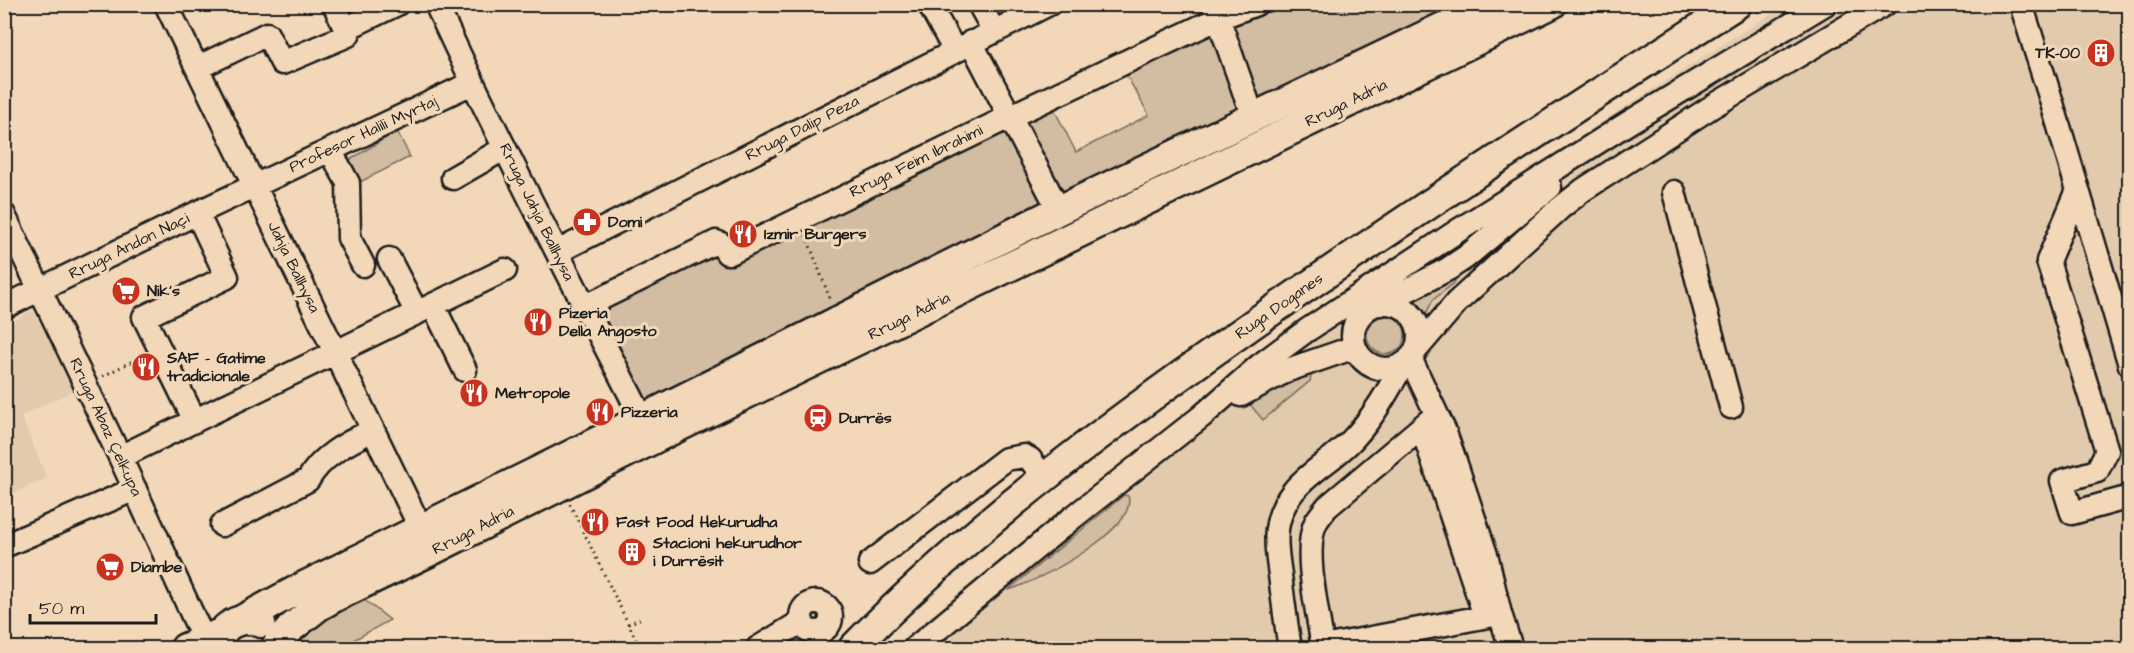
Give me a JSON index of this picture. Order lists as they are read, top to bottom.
{
  "streets": {
    "main road": ["Rruga Adria", "Ruga Doganes"],
    "street": [
      "Rruga Dalip Peza",
      "Profesor Halili Myrtaj",
      "Rruga Feim Ibrahimi",
      "Rruga Jahja Ballhysa",
      "Rruga Andon Naçi",
      "Jahja Ballhysa",
      "Rruga Abaz Çelkupa"
    ]
  },
  "crossings": [
    ["Rruga Adria", "Rruga Jahja Ballhysa"],
    ["Rruga Adria", "Jahja Ballhysa"],
    ["Rruga Adria", "Rruga Abaz Çelkupa"],
    ["Rruga Dalip Peza", "Rruga Jahja Ballhysa"],
    ["Profesor Halili Myrtaj", "Rruga Jahja Ballhysa"],
    ["Profesor Halili Myrtaj", "Rruga Andon Naçi"],
    ["Profesor Halili Myrtaj", "Jahja Ballhysa"],
    ["Rruga Feim Ibrahimi", "Rruga Jahja Ballhysa"],
    ["Rruga Andon Naçi", "Jahja Ballhysa"],
    ["Rruga Andon Naçi", "Rruga Abaz Çelkupa"]
  ],
  "places": {
    "building": ["TK-00", "Stacioni hekurudhor i Durrësit"],
    "pharmacy": ["Domi"],
    "restaurant": [
      "Izmir Burgers",
      "Pizeria Della Angosto",
      "SAF - Gatime tradicionale",
      "Metropole",
      "Pizzeria",
      "Fast Food Hekurudha"
    ],
    "supermarket": ["Nik's", "Diambe"],
    "station": ["Durrës"]
  },
  "scale_bar": "50 m"
}
